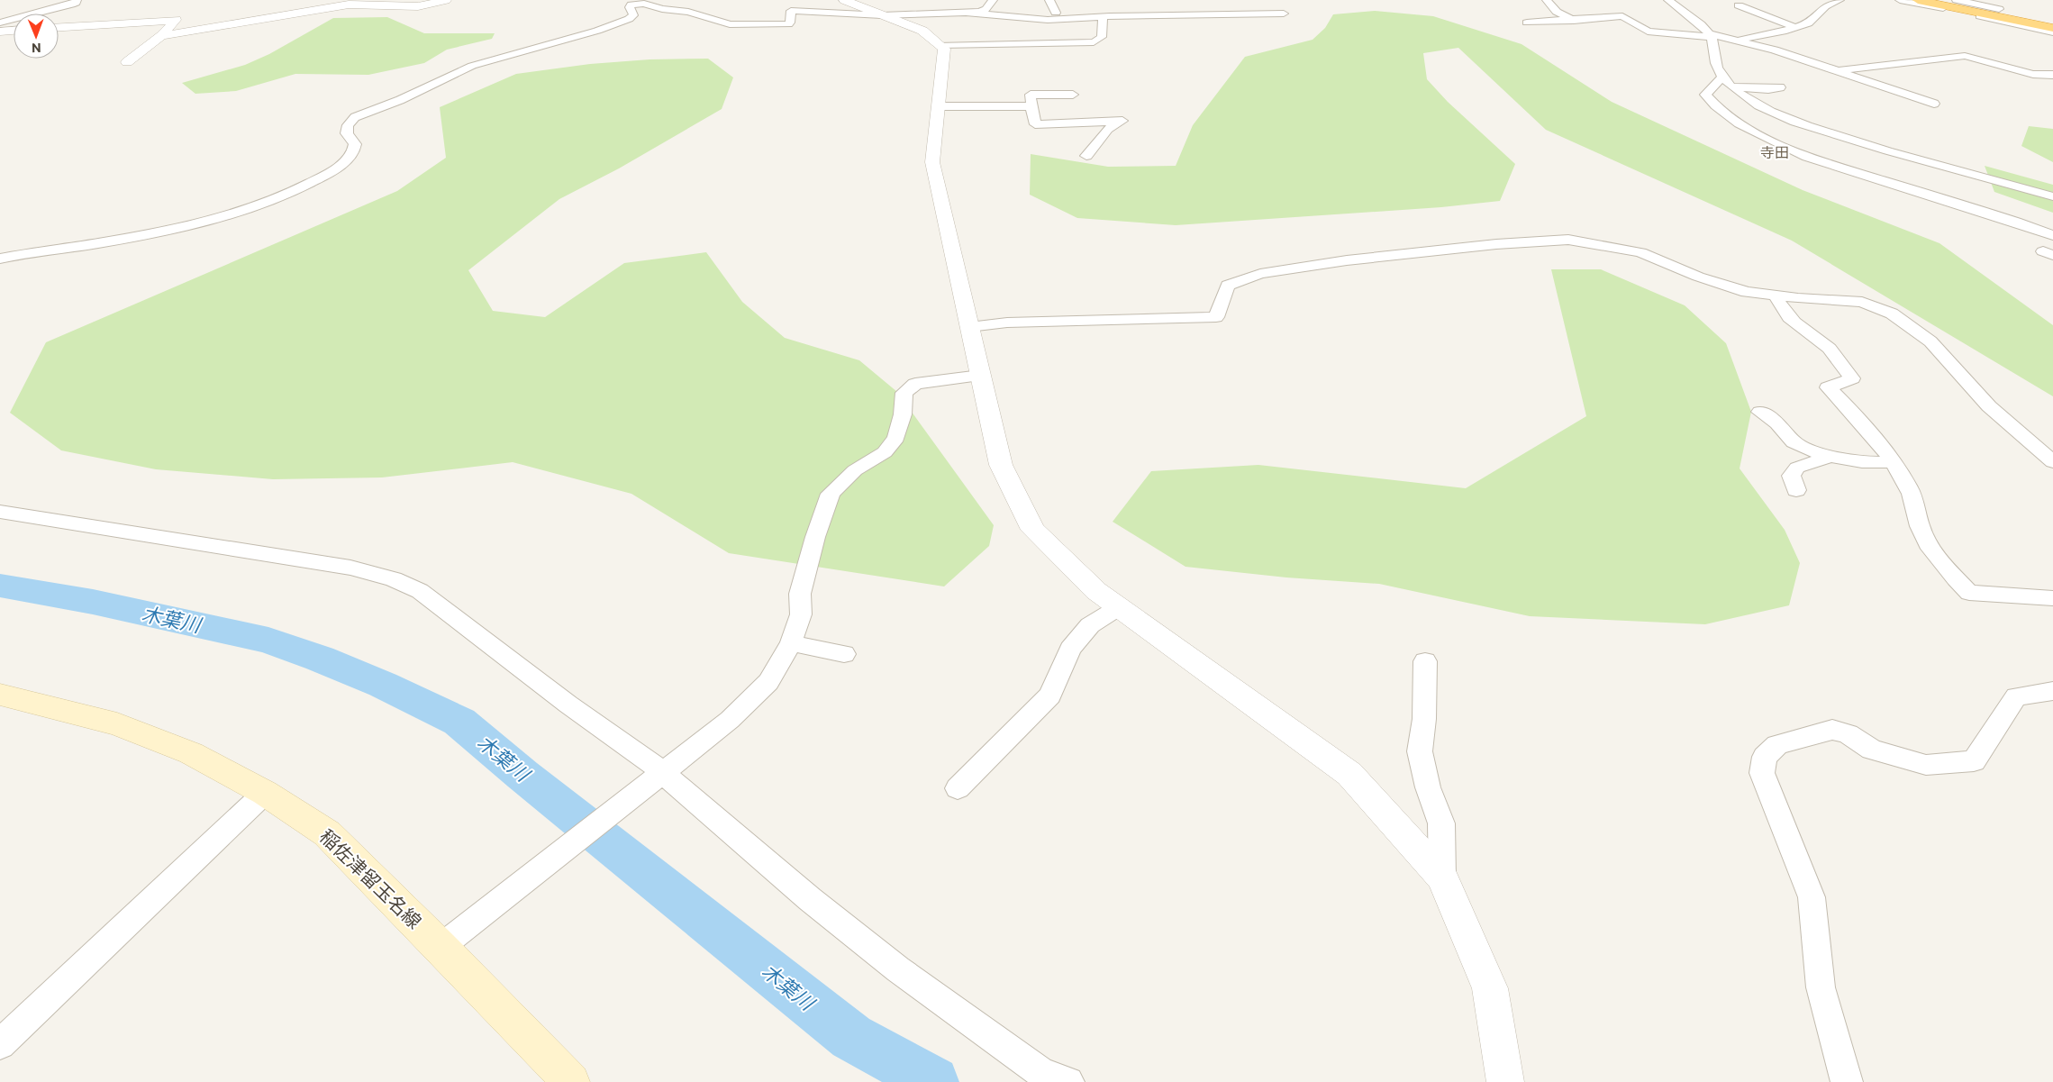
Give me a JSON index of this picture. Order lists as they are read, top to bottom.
{
  "streets": {
    "main road": ["稲佐津留玉名線"]
  },
  "districts": ["寺田"],
  "water": ["木葉川"],
  "north": "bottom"
}
